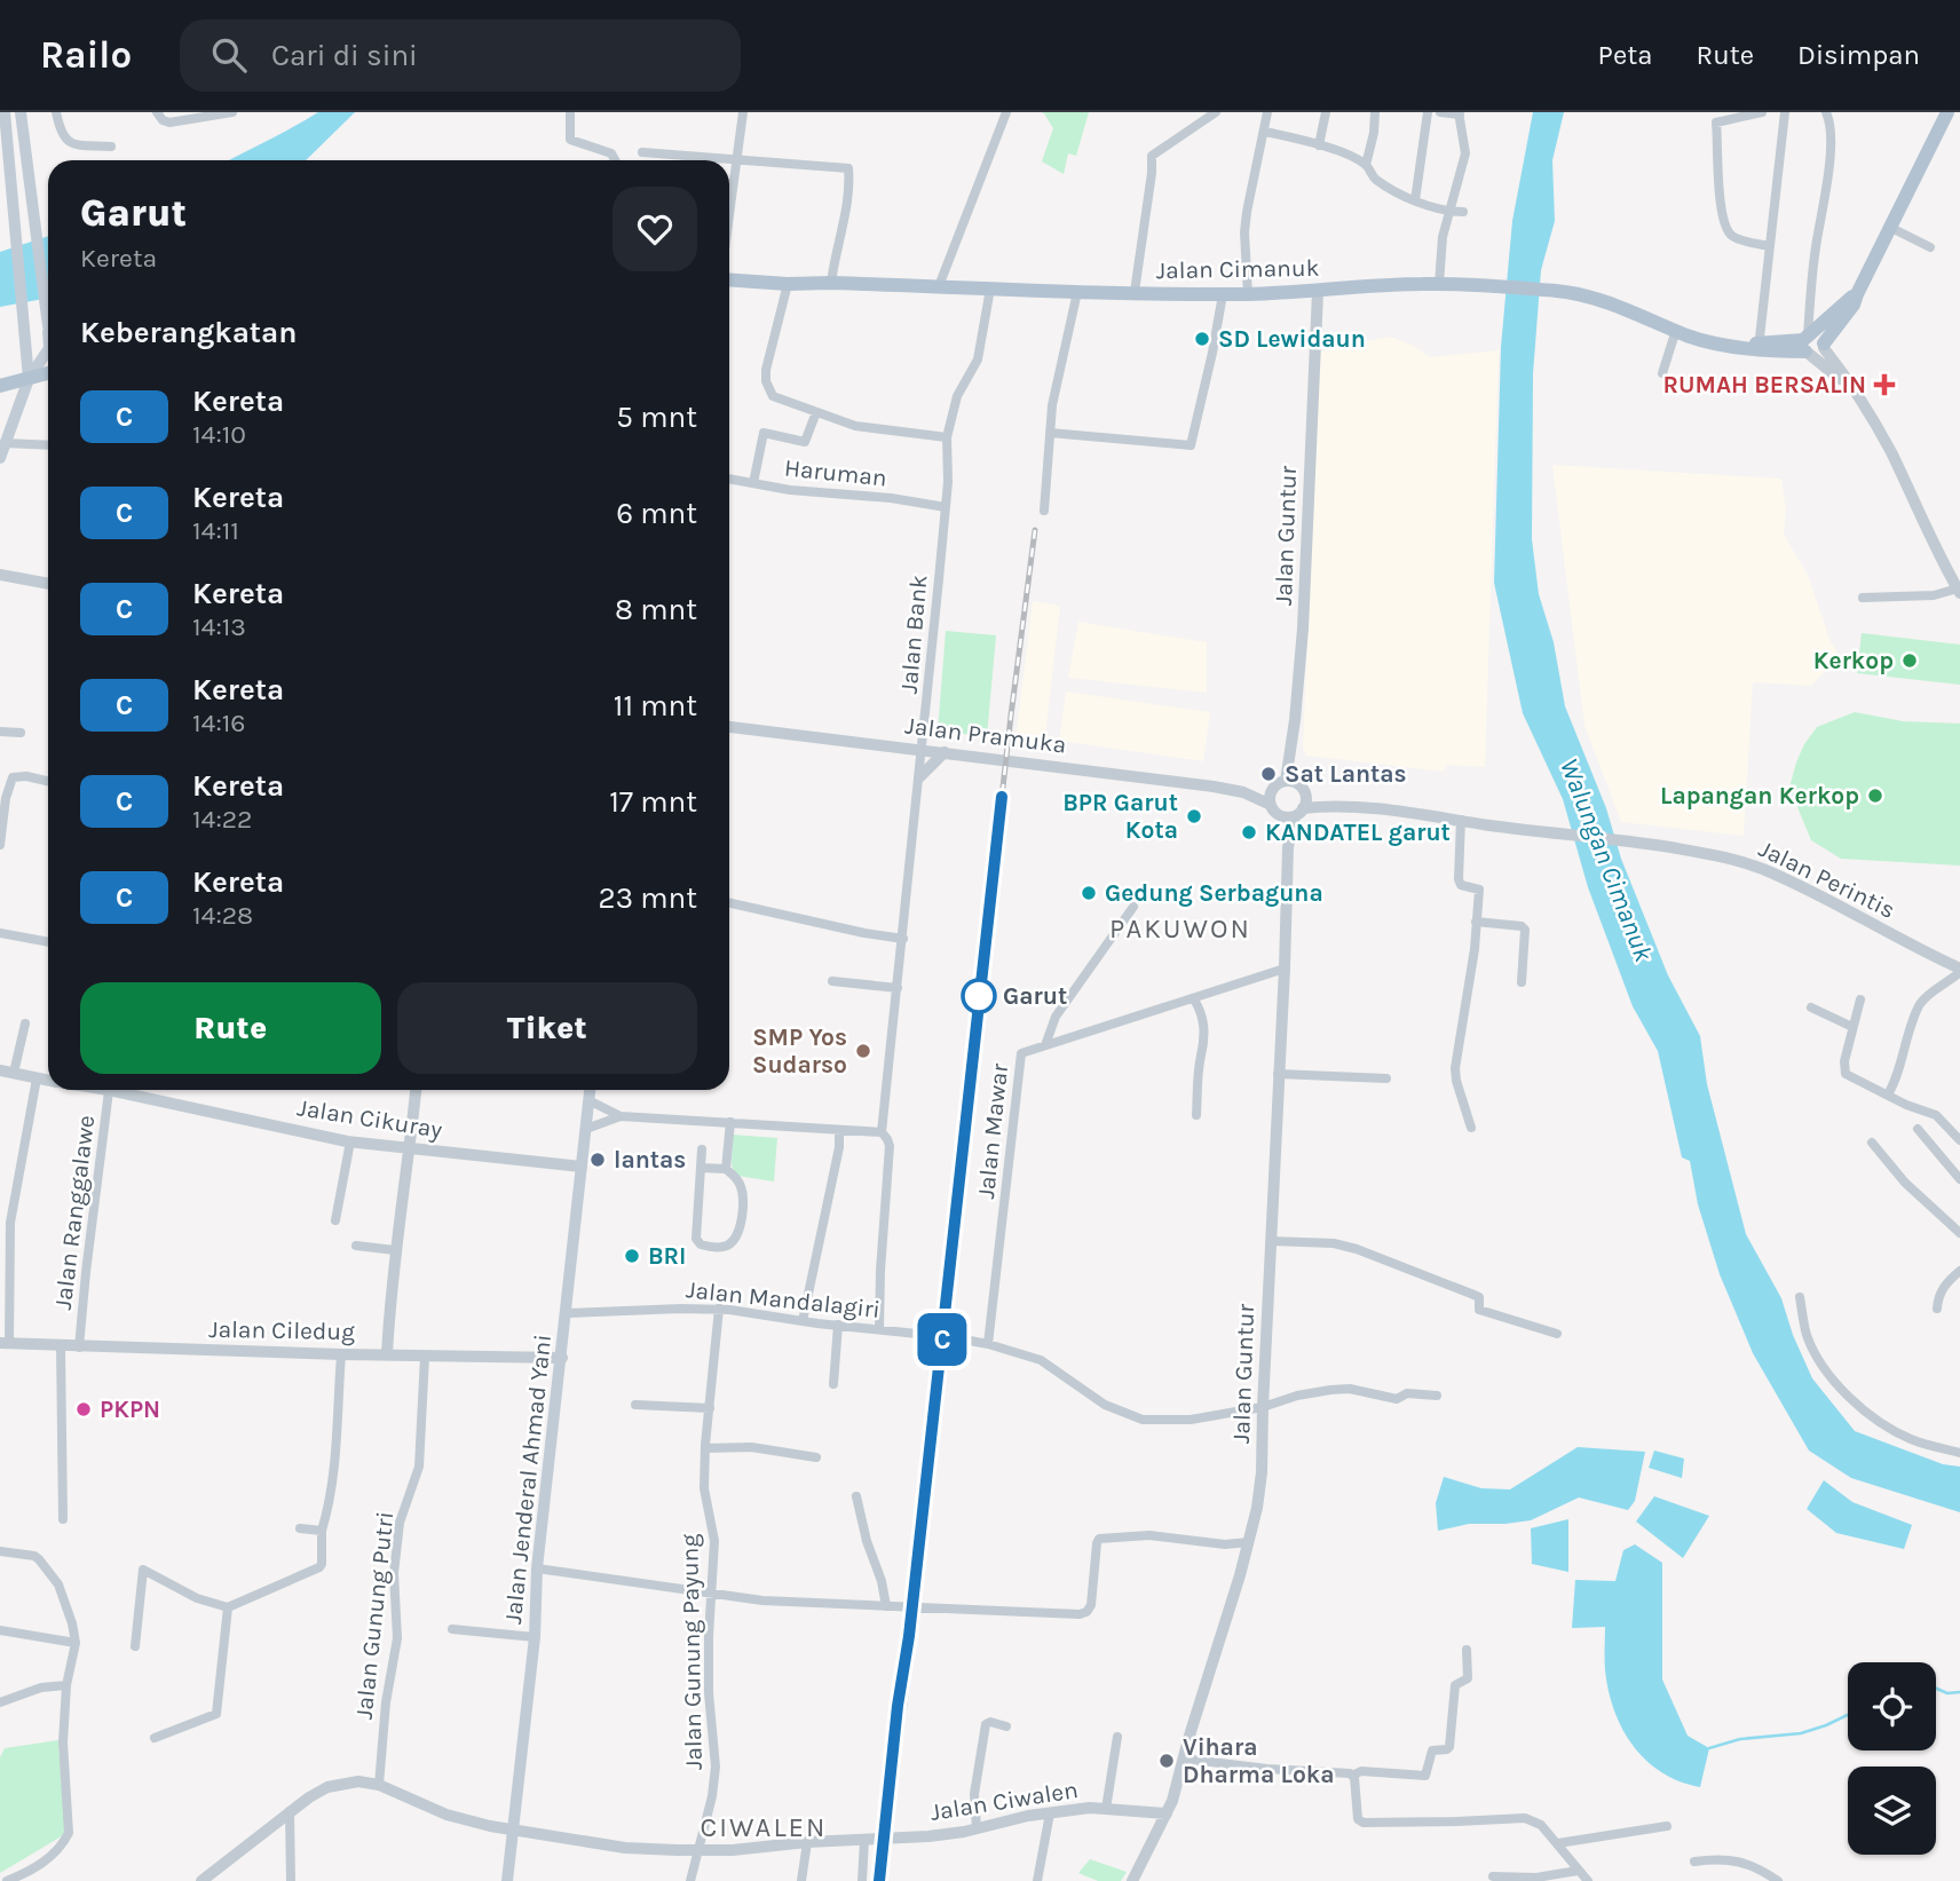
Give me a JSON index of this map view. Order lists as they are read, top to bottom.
{
  "streets": {
    "main road": ["Jalan Cimanuk", "Jalan Jenderal Ahmad Yani"],
    "street": [
      "Haruman",
      "Jalan Guntur",
      "Jalan Bank",
      "Jalan Pramuka",
      "Jalan Perintis",
      "Jalan Cikuray",
      "Jalan Mawar",
      "Jalan Ranggalawe",
      "Jalan Mandalagiri",
      "Jalan Ciledug",
      "Jalan Gunung Putri",
      "Jalan Gunung Payung",
      "Jalan Ciwalen"
    ]
  },
  "crossings": [
    ["Jalan Cimanuk", "Jalan Guntur"],
    ["Jalan Cimanuk", "Jalan Bank"],
    ["Haruman", "Jalan Bank"],
    ["Jalan Guntur", "Jalan Pramuka"],
    ["Jalan Guntur", "Jalan Perintis"],
    ["Jalan Guntur", "Jalan Mawar"],
    ["Jalan Guntur", "Jalan Mandalagiri"],
    ["Jalan Guntur", "Jalan Ciwalen"],
    ["Jalan Bank", "Jalan Pramuka"],
    ["Jalan Bank", "Jalan Mandalagiri"],
    ["Jalan Pramuka", "Jalan Perintis"],
    ["Jalan Cikuray", "Jalan Jenderal Ahmad Yani"],
    ["Jalan Mawar", "Jalan Mandalagiri"],
    ["Jalan Ranggalawe", "Jalan Ciledug"],
    ["Jalan Mandalagiri", "Jalan Jenderal Ahmad Yani"],
    ["Jalan Mandalagiri", "Jalan Gunung Payung"],
    ["Jalan Ciledug", "Jalan Jenderal Ahmad Yani"],
    ["Jalan Ciledug", "Jalan Gunung Putri"],
    ["Jalan Jenderal Ahmad Yani", "Jalan Ciwalen"],
    ["Jalan Gunung Putri", "Jalan Ciwalen"],
    ["Jalan Gunung Payung", "Jalan Ciwalen"]
  ],
  "districts": ["PAKUWON", "CIWALEN"],
  "water": ["Walungan Cimanuk"],
  "places": {
    "other": [
      "SD Lewidaun",
      "Kerkop",
      "Sat Lantas",
      "Lapangan Kerkop",
      "BPR Garut Kota",
      "KANDATEL garut",
      "Gedung Serbaguna",
      "Garut",
      "SMP Yos Sudarso",
      "lantas",
      "BRI",
      "PKPN",
      "Vihara Dharma Loka"
    ],
    "health": ["RUMAH BERSALIN"]
  },
  "page": {
    "header": "Railo",
    "search": "Cari di sini",
    "nav": ["Peta", "Rute", "Disimpan"],
    "on_map": "C",
    "heading": [
      ["Garut", "Kereta"],
      "Keberangkatan"
    ],
    "list": [
      {
        "mark": "C",
        "name": "Kereta",
        "note": "14:10",
        "value": "5 mnt"
      },
      {
        "mark": "C",
        "name": "Kereta",
        "note": "14:11",
        "value": "6 mnt"
      },
      {
        "mark": "C",
        "name": "Kereta",
        "note": "14:13",
        "value": "8 mnt"
      },
      {
        "mark": "C",
        "name": "Kereta",
        "note": "14:16",
        "value": "11 mnt"
      },
      {
        "mark": "C",
        "name": "Kereta",
        "note": "14:22",
        "value": "17 mnt"
      },
      {
        "mark": "C",
        "name": "Kereta",
        "note": "14:28",
        "value": "23 mnt"
      }
    ],
    "buttons": ["Rute", "Tiket"]
  }
}
